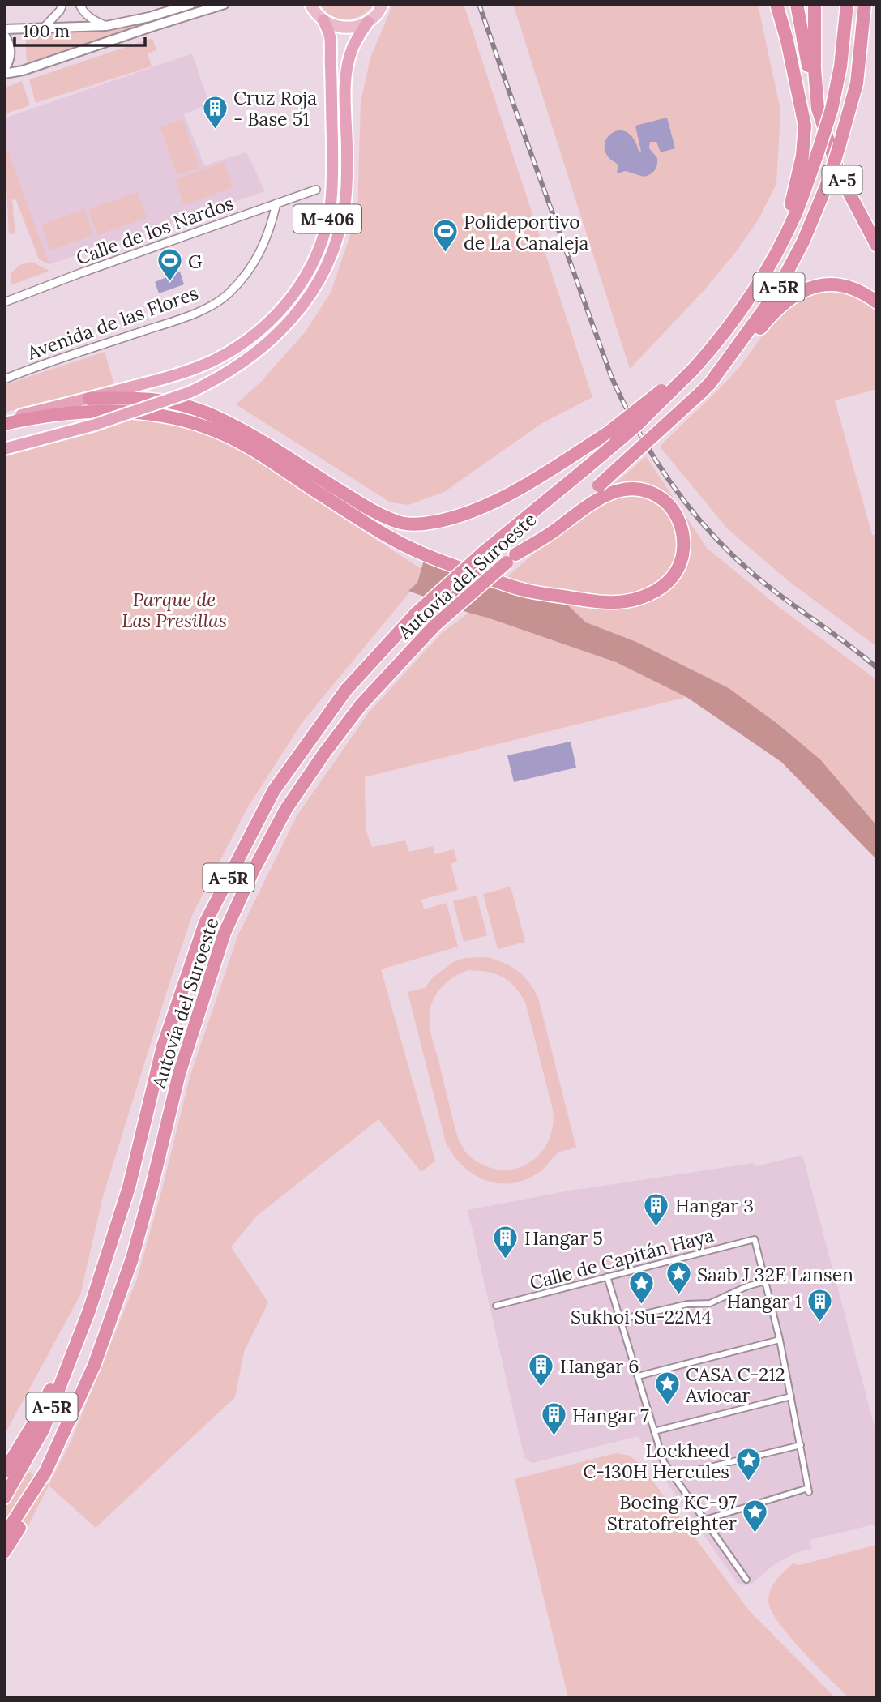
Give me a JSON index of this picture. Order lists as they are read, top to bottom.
{
  "streets": {
    "highway": [
      "A-5",
      "M-406",
      "A-5R",
      "Autovía del Suroeste"
    ],
    "street": ["Calle de los Nardos", "Avenida de las Flores", "Calle de Capitán Haya"]
  },
  "crossings": [
    ["Calle de los Nardos", "Avenida de las Flores"]
  ],
  "parks": ["Parque de Las Presillas"],
  "places": {
    "building": [
      "Cruz Roja - Base 51",
      "Hangar 3",
      "Hangar 5",
      "Hangar 1",
      "Hangar 6",
      "Hangar 7"
    ],
    "sports": ["Polideportivo de La Canaleja", "G"],
    "place": [
      "Saab J 32E Lansen",
      "Sukhoi Su-22M4",
      "CASA C-212 Aviocar",
      "Lockheed C-130H Hercules",
      "Boeing KC-97 Stratofreighter"
    ]
  },
  "scale_bar": "100 m"
}
